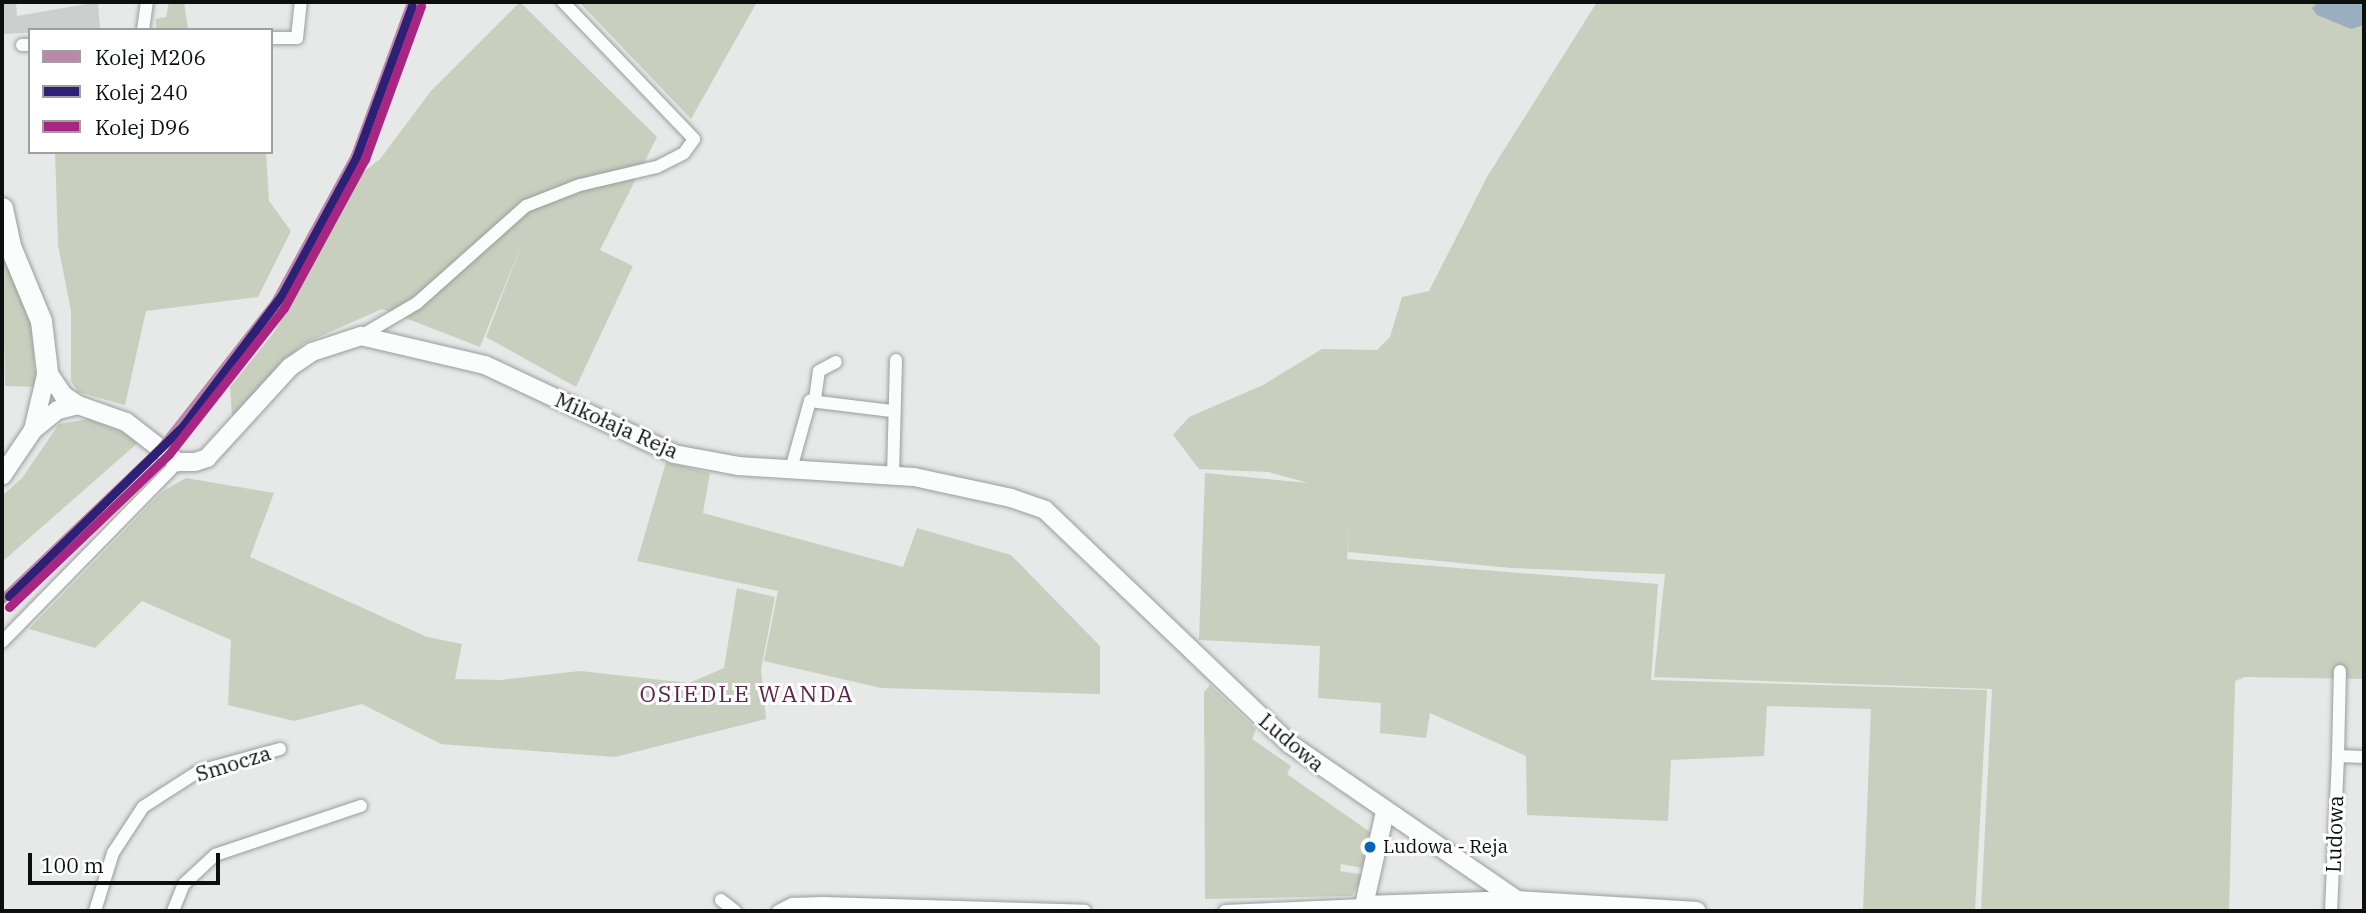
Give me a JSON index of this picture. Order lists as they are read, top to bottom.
{
  "streets": {
    "street": ["Mikołaja Reja", "Ludowa", "Smocza"]
  },
  "crossings": [
    ["Mikołaja Reja", "Ludowa"]
  ],
  "districts": ["OSIEDLE WANDA"],
  "places": ["Ludowa - Reja"],
  "lines": ["rail line M206", "rail line 240", "rail line D96"],
  "legend": ["Kolej M206", "Kolej 240", "Kolej D96"],
  "scale_bar": "100 m"
}
